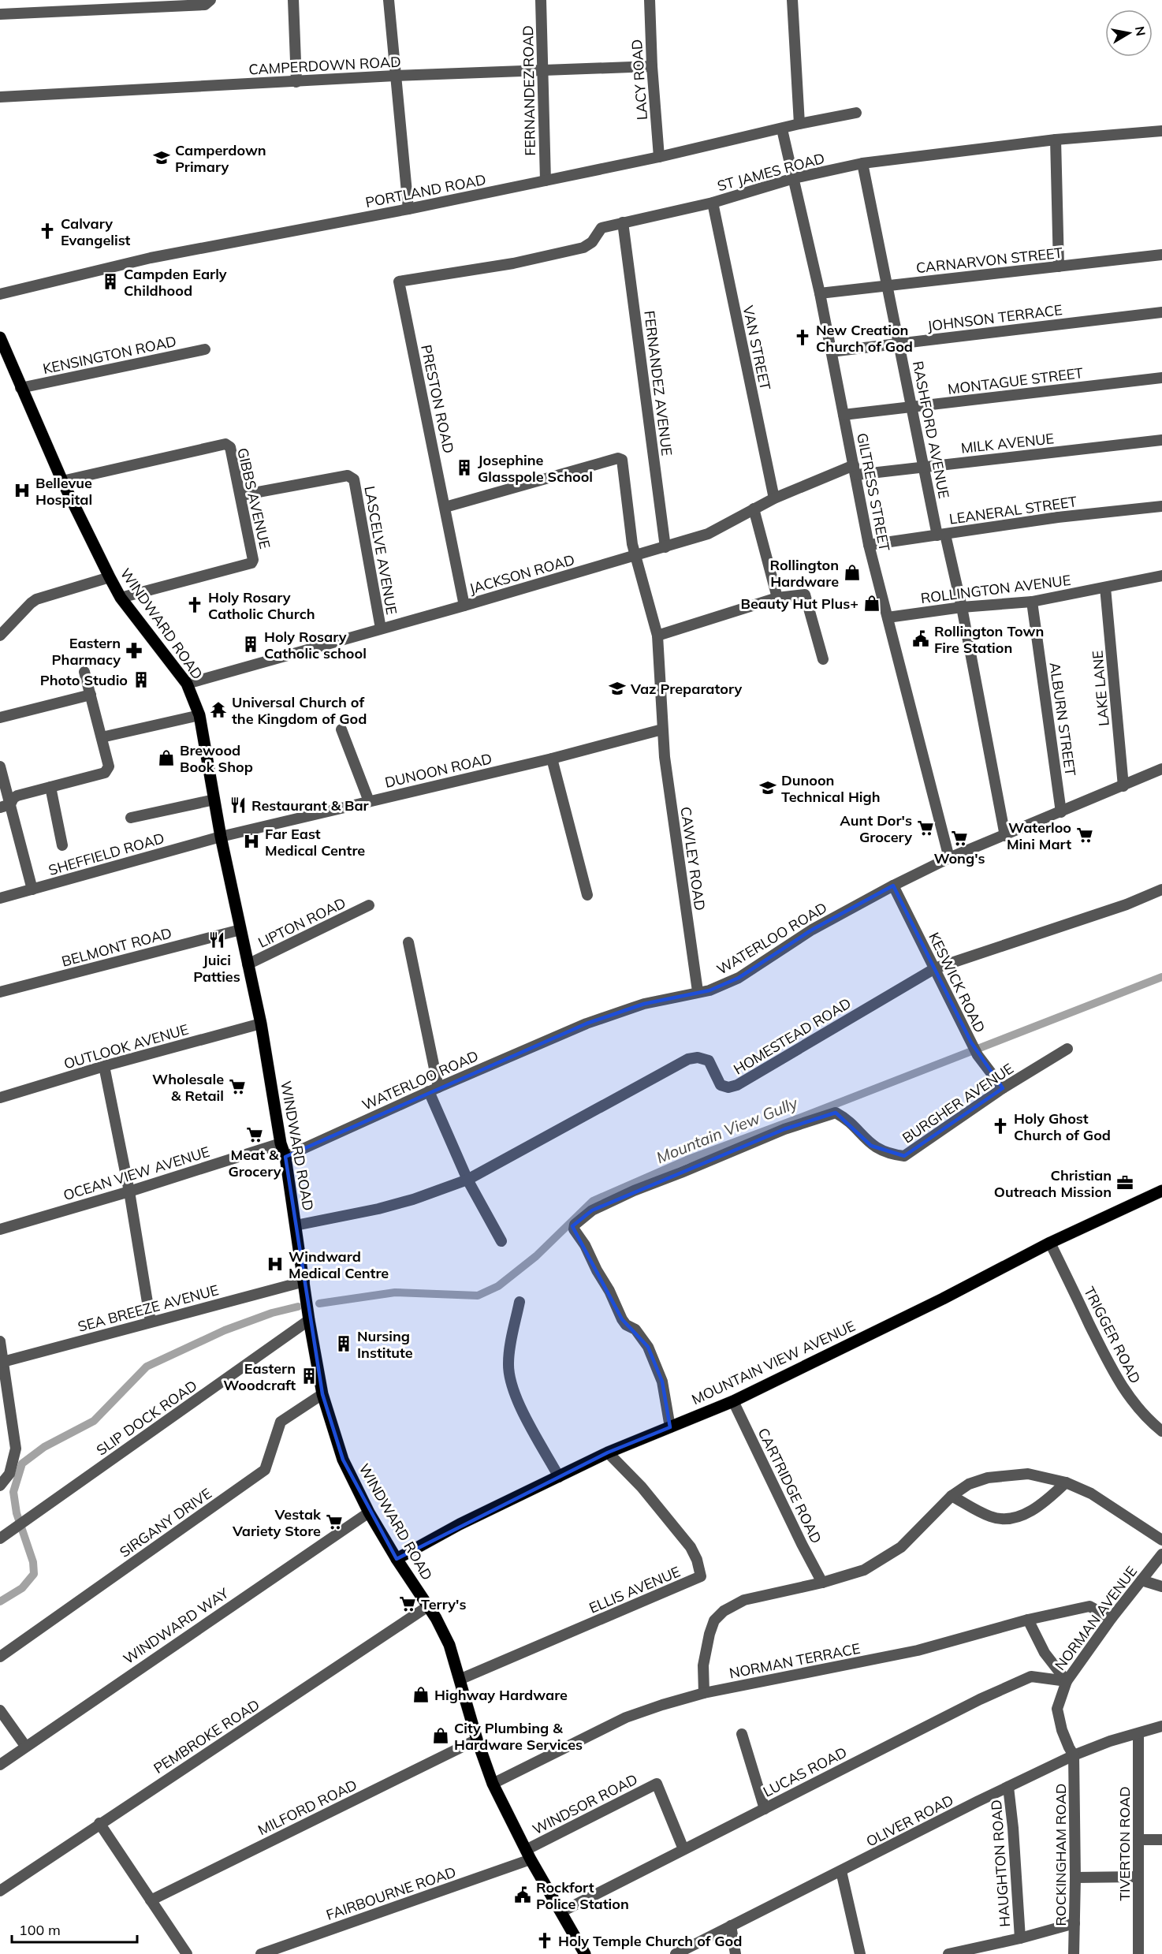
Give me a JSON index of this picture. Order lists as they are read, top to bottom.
{
  "streets": {
    "main road": ["WINDWARD ROAD", "MOUNTAIN VIEW AVENUE"],
    "street": [
      "CAMPERDOWN ROAD",
      "LACY ROAD",
      "FERNANDEZ ROAD",
      "ST JAMES ROAD",
      "PORTLAND ROAD",
      "CARNARVON STREET",
      "JOHNSON TERRACE",
      "VAN STREET",
      "KENSINGTON ROAD",
      "MONTAGUE STREET",
      "FERNANDEZ AVENUE",
      "PRESTON ROAD",
      "RASHFORD AVENUE",
      "MILK AVENUE",
      "GILTRESS STREET",
      "GIBBS AVENUE",
      "LEANERAL STREET",
      "LASCELVE AVENUE",
      "JACKSON ROAD",
      "ROLLINGTON AVENUE",
      "LAKE LANE",
      "ALBURN STREET",
      "DUNOON ROAD",
      "SHEFFIELD ROAD",
      "CAWLEY ROAD",
      "LIPTON ROAD",
      "WATERLOO ROAD",
      "BELMONT ROAD",
      "KESWICK ROAD",
      "HOMESTEAD ROAD",
      "OUTLOOK AVENUE",
      "BURGHER AVENUE",
      "OCEAN VIEW AVENUE",
      "SEA BREEZE AVENUE",
      "TRIGGER ROAD",
      "SLIP DOCK ROAD",
      "CARTRIDGE ROAD",
      "SIRGANY DRIVE",
      "ELLIS AVENUE",
      "NORMAN AVENUE",
      "WINDWARD WAY",
      "NORMAN TERRACE",
      "PEMBROKE ROAD",
      "LUCAS ROAD",
      "WINDSOR ROAD",
      "MILFORD ROAD",
      "OLIVER ROAD",
      "TIVERTON ROAD",
      "ROCKINGHAM ROAD",
      "HAUGHTON ROAD",
      "FAIRBOURNE ROAD"
    ]
  },
  "crossings": [
    ["CAMPERDOWN ROAD", "LACY ROAD"],
    ["CAMPERDOWN ROAD", "FERNANDEZ ROAD"],
    ["LACY ROAD", "PORTLAND ROAD"],
    ["FERNANDEZ ROAD", "PORTLAND ROAD"],
    ["ST JAMES ROAD", "VAN STREET"],
    ["ST JAMES ROAD", "FERNANDEZ AVENUE"],
    ["ST JAMES ROAD", "PRESTON ROAD"],
    ["ST JAMES ROAD", "RASHFORD AVENUE"],
    ["ST JAMES ROAD", "GILTRESS STREET"],
    ["PORTLAND ROAD", "GILTRESS STREET"],
    ["CARNARVON STREET", "RASHFORD AVENUE"],
    ["CARNARVON STREET", "GILTRESS STREET"],
    ["JOHNSON TERRACE", "RASHFORD AVENUE"],
    ["JOHNSON TERRACE", "GILTRESS STREET"],
    ["VAN STREET", "JACKSON ROAD"],
    ["KENSINGTON ROAD", "WINDWARD ROAD"],
    ["MONTAGUE STREET", "RASHFORD AVENUE"],
    ["MONTAGUE STREET", "GILTRESS STREET"],
    ["FERNANDEZ AVENUE", "JACKSON ROAD"],
    ["PRESTON ROAD", "JACKSON ROAD"],
    ["PRESTON ROAD", "CAWLEY ROAD"],
    ["RASHFORD AVENUE", "MILK AVENUE"],
    ["RASHFORD AVENUE", "LEANERAL STREET"],
    ["RASHFORD AVENUE", "ROLLINGTON AVENUE"],
    ["RASHFORD AVENUE", "WATERLOO ROAD"],
    ["MILK AVENUE", "GILTRESS STREET"],
    ["MILK AVENUE", "JACKSON ROAD"],
    ["GILTRESS STREET", "LEANERAL STREET"],
    ["GILTRESS STREET", "JACKSON ROAD"],
    ["GILTRESS STREET", "ROLLINGTON AVENUE"],
    ["GILTRESS STREET", "WATERLOO ROAD"],
    ["GIBBS AVENUE", "LASCELVE AVENUE"],
    ["GIBBS AVENUE", "WINDWARD ROAD"],
    ["LASCELVE AVENUE", "JACKSON ROAD"],
    ["JACKSON ROAD", "WINDWARD ROAD"],
    ["JACKSON ROAD", "CAWLEY ROAD"],
    ["ROLLINGTON AVENUE", "LAKE LANE"],
    ["ROLLINGTON AVENUE", "ALBURN STREET"],
    ["WINDWARD ROAD", "DUNOON ROAD"],
    ["WINDWARD ROAD", "SHEFFIELD ROAD"],
    ["WINDWARD ROAD", "LIPTON ROAD"],
    ["WINDWARD ROAD", "WATERLOO ROAD"],
    ["WINDWARD ROAD", "BELMONT ROAD"],
    ["WINDWARD ROAD", "HOMESTEAD ROAD"],
    ["WINDWARD ROAD", "OUTLOOK AVENUE"],
    ["WINDWARD ROAD", "OCEAN VIEW AVENUE"],
    ["WINDWARD ROAD", "SEA BREEZE AVENUE"],
    ["WINDWARD ROAD", "MOUNTAIN VIEW AVENUE"],
    ["WINDWARD ROAD", "SLIP DOCK ROAD"],
    ["WINDWARD ROAD", "SIRGANY DRIVE"],
    ["WINDWARD ROAD", "ELLIS AVENUE"],
    ["WINDWARD ROAD", "WINDWARD WAY"],
    ["WINDWARD ROAD", "NORMAN TERRACE"],
    ["WINDWARD ROAD", "PEMBROKE ROAD"],
    ["WINDWARD ROAD", "LUCAS ROAD"],
    ["WINDWARD ROAD", "WINDSOR ROAD"],
    ["WINDWARD ROAD", "MILFORD ROAD"],
    ["WINDWARD ROAD", "FAIRBOURNE ROAD"],
    ["LAKE LANE", "WATERLOO ROAD"],
    ["ALBURN STREET", "WATERLOO ROAD"],
    ["DUNOON ROAD", "SHEFFIELD ROAD"],
    ["DUNOON ROAD", "CAWLEY ROAD"],
    ["CAWLEY ROAD", "WATERLOO ROAD"],
    ["WATERLOO ROAD", "KESWICK ROAD"],
    ["KESWICK ROAD", "HOMESTEAD ROAD"],
    ["KESWICK ROAD", "BURGHER AVENUE"],
    ["BURGHER AVENUE", "MOUNTAIN VIEW AVENUE"],
    ["TRIGGER ROAD", "MOUNTAIN VIEW AVENUE"],
    ["MOUNTAIN VIEW AVENUE", "CARTRIDGE ROAD"],
    ["MOUNTAIN VIEW AVENUE", "ELLIS AVENUE"],
    ["NORMAN AVENUE", "NORMAN TERRACE"],
    ["NORMAN AVENUE", "LUCAS ROAD"],
    ["NORMAN AVENUE", "OLIVER ROAD"],
    ["NORMAN AVENUE", "ROCKINGHAM ROAD"],
    ["LUCAS ROAD", "WINDSOR ROAD"],
    ["WINDSOR ROAD", "FAIRBOURNE ROAD"],
    ["OLIVER ROAD", "TIVERTON ROAD"],
    ["OLIVER ROAD", "ROCKINGHAM ROAD"],
    ["OLIVER ROAD", "HAUGHTON ROAD"]
  ],
  "water": ["Mountain View Gully"],
  "places": {
    "school or university": ["Camperdown Primary", "Vaz Preparatory", "Dunoon Technical High"],
    "church": [
      "Calvary Evangelist",
      "New Creation Church of God",
      "Holy Rosary Catholic Church",
      "Holy Ghost Church of God",
      "Holy Temple Church of God"
    ],
    "building": [
      "Campden Early Childhood",
      "Josephine Glasspole School",
      "Holy Rosary Catholic school",
      "Photo Studio",
      "Nursing Institute",
      "Eastern Woodcraft"
    ],
    "hospital": ["Bellevue Hospital", "Far East Medical Centre", "Windward Medical Centre"],
    "shop": [
      "Rollington Hardware",
      "Beauty Hut Plus+",
      "Brewood Book Shop",
      "Highway Hardware",
      "City Plumbing & Hardware Services"
    ],
    "public building": ["Rollington Town Fire Station", "Rockfort Police Station"],
    "pharmacy": ["Eastern Pharmacy"],
    "temple": ["Universal Church of the Kingdom of God"],
    "restaurant": ["Restaurant & Bar", "Juici Patties"],
    "supermarket": [
      "Aunt Dor's Grocery",
      "Waterloo Mini Mart",
      "Wong's",
      "Wholesale & Retail",
      "Meat & Grocery",
      "Vestak Variety Store",
      "Terry's"
    ],
    "office": ["Christian Outreach Mission"]
  },
  "scale_bar": "100 m",
  "north": "right"
}
